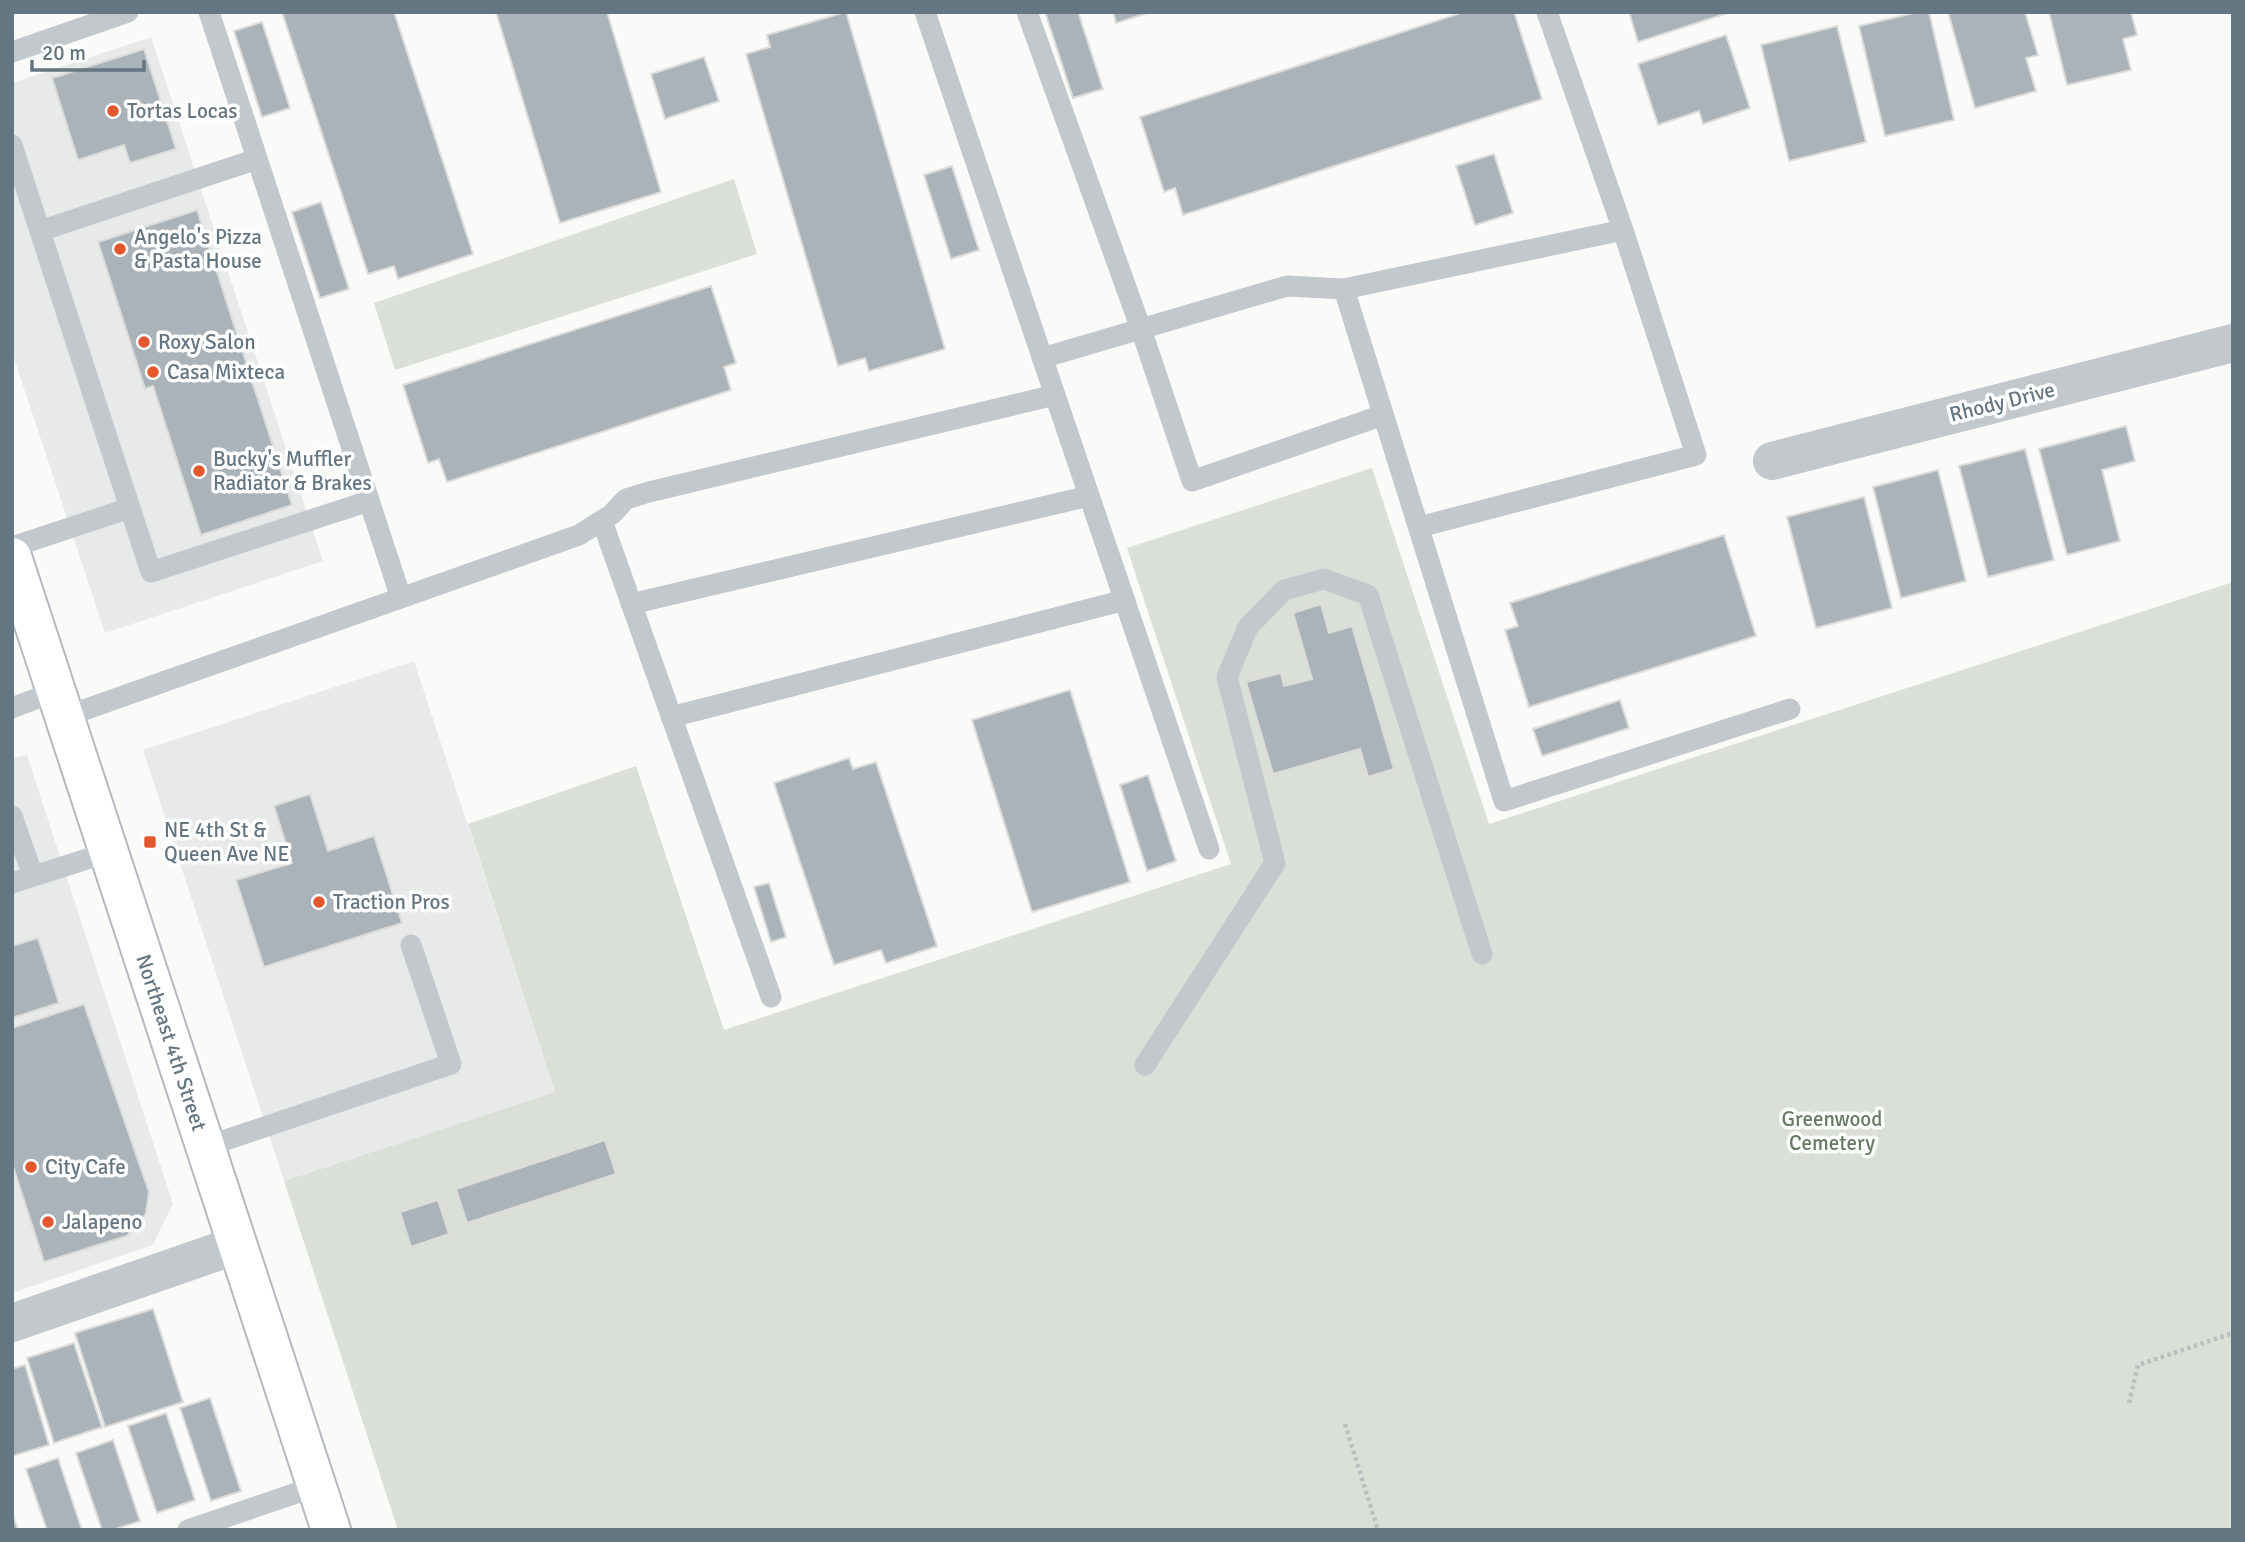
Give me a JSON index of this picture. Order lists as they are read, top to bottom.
{
  "streets": {
    "main road": ["Northeast 4th Street"],
    "street": ["Rhody Drive"]
  },
  "parks": ["Greenwood Cemetery"],
  "places": {
    "other": [
      "Tortas Locas",
      "Angelo's Pizza & Pasta House",
      "Roxy Salon",
      "Casa Mixteca",
      "Bucky's Muffler Radiator & Brakes",
      "Traction Pros",
      "City Cafe",
      "Jalapeno"
    ],
    "transit": ["NE 4th St & Queen Ave NE"]
  },
  "scale_bar": "20 m"
}
